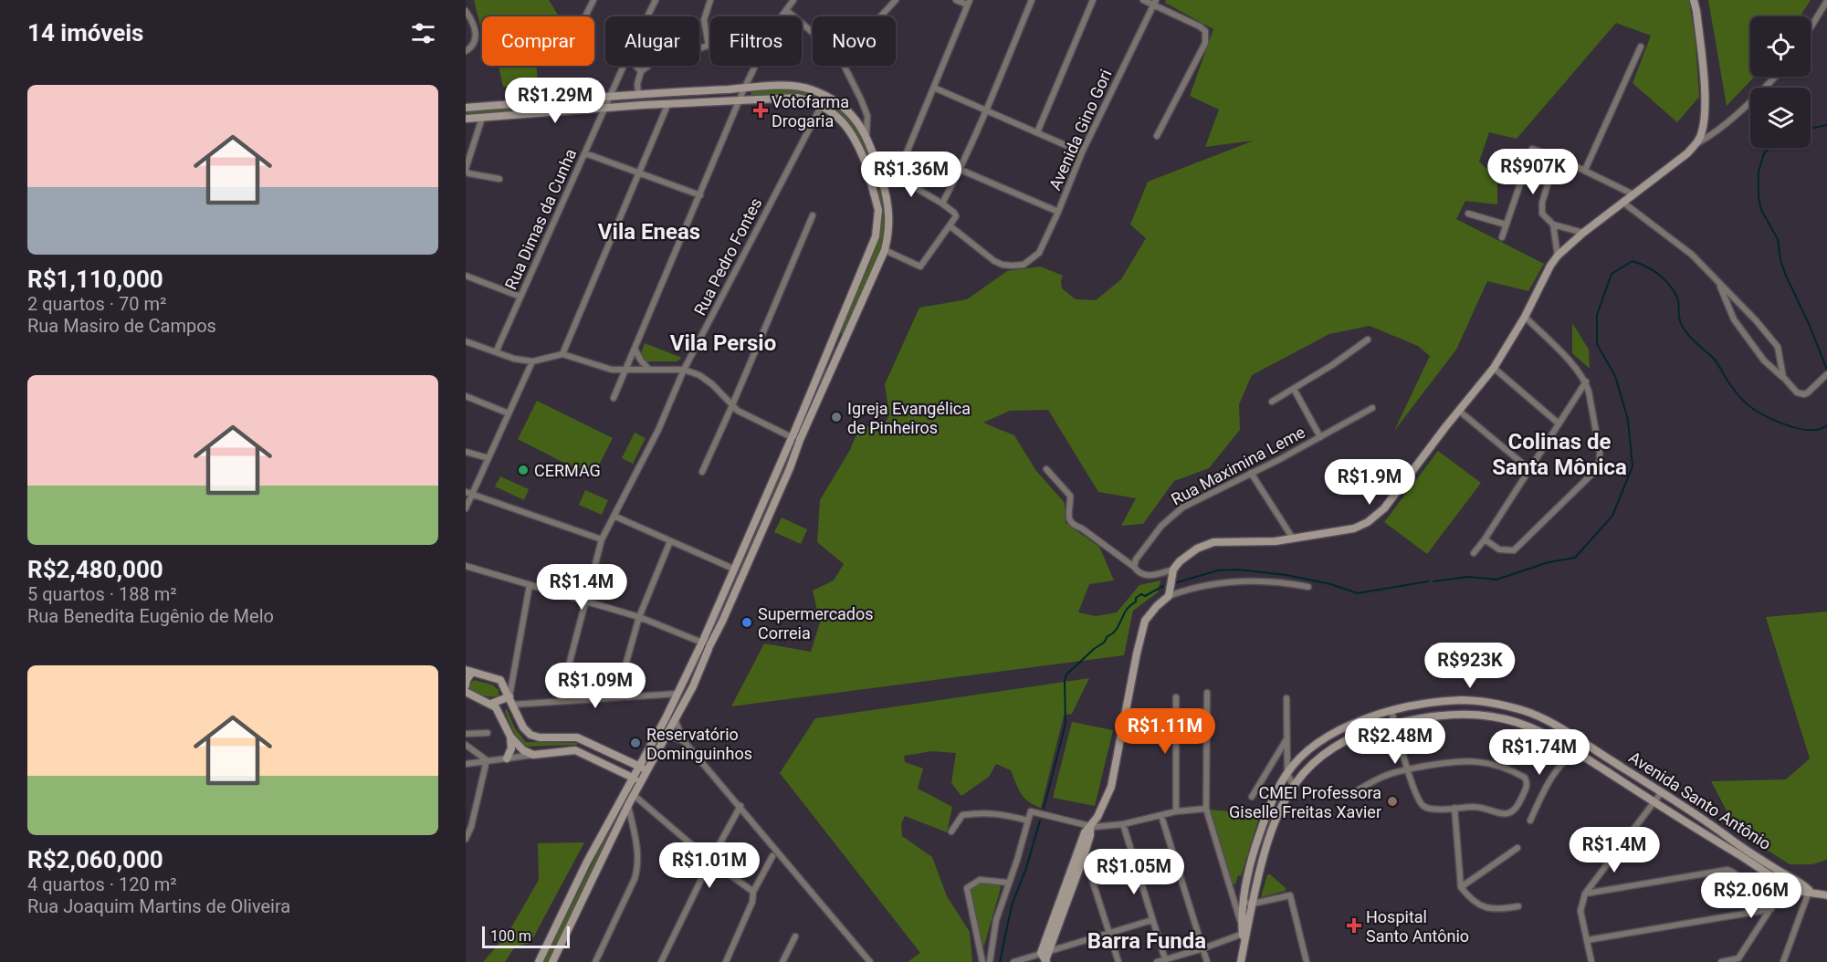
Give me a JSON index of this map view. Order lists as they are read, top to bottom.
{
  "streets": {
    "main road": ["Avenida Santo Antônio"],
    "street": [
      "Avenida Gino Gori",
      "Rua Dimas da Cunha",
      "Rua Pedro Fontes",
      "Rua Maximina Leme"
    ]
  },
  "districts": [
    "Vila Eneas",
    "Vila Persio",
    "Colinas de Santa Mônica",
    "Barra Funda"
  ],
  "places": {
    "health": ["Votofarma Drogaria", "Hospital Santo Antônio"],
    "other": [
      "Igreja Evangélica de Pinheiros",
      "CERMAG",
      "Supermercados Correia",
      "Reservatório Dominguinhos",
      "CMEI Professora Giselle Freitas Xavier"
    ]
  },
  "scale_bar": "100 m",
  "page": {
    "heading": "14 imóveis",
    "chip": [
      "Comprar",
      "Alugar",
      "Filtros",
      "Novo"
    ],
    "list": [
      {
        "name": "R$1,110,000",
        "note": "2 quartos · 70 m² · Rua Masiro de Campos"
      },
      {
        "name": "R$2,480,000",
        "note": "5 quartos · 188 m² · Rua Benedita Eugênio de Melo"
      },
      {
        "name": "R$2,060,000",
        "note": "4 quartos · 120 m² · Rua Joaquim Martins de Oliveira"
      }
    ],
    "price": [
      "R$1.29M",
      "R$907K",
      "R$1.36M",
      "R$1.9M",
      "R$1.4M",
      "R$923K",
      "R$1.09M",
      "R$1.11M",
      "R$2.48M",
      "R$1.74M",
      "R$1.4M",
      "R$1.01M",
      "R$1.05M",
      "R$2.06M"
    ],
    "scale": "100 m"
  }
}
